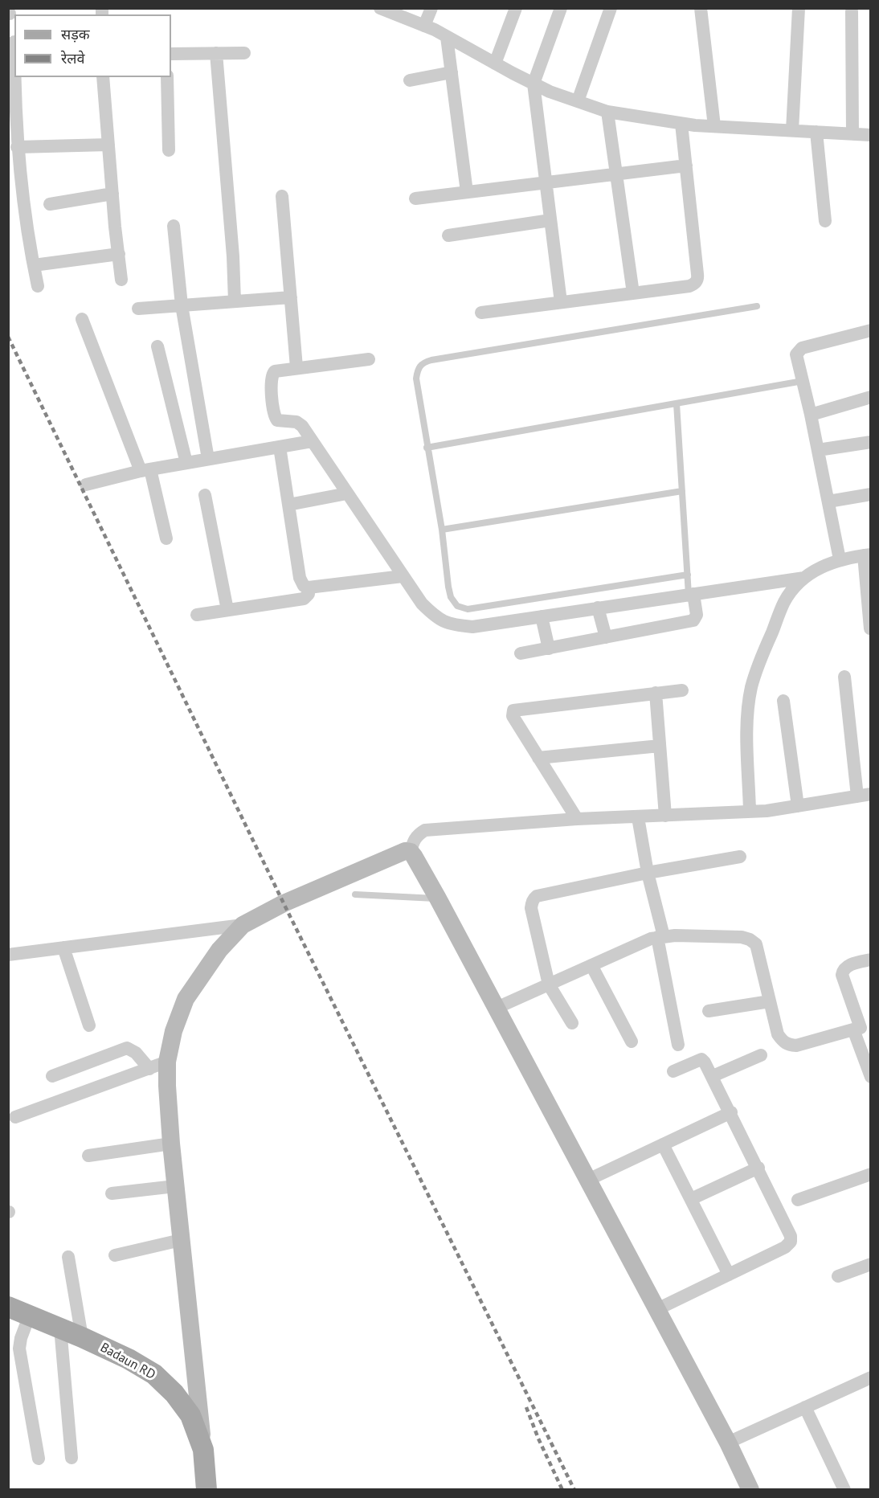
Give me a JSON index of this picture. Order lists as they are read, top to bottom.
{
  "streets": {
    "main road": ["Badaun RD"]
  },
  "legend": ["सड़क", "रेलवे"]
}
